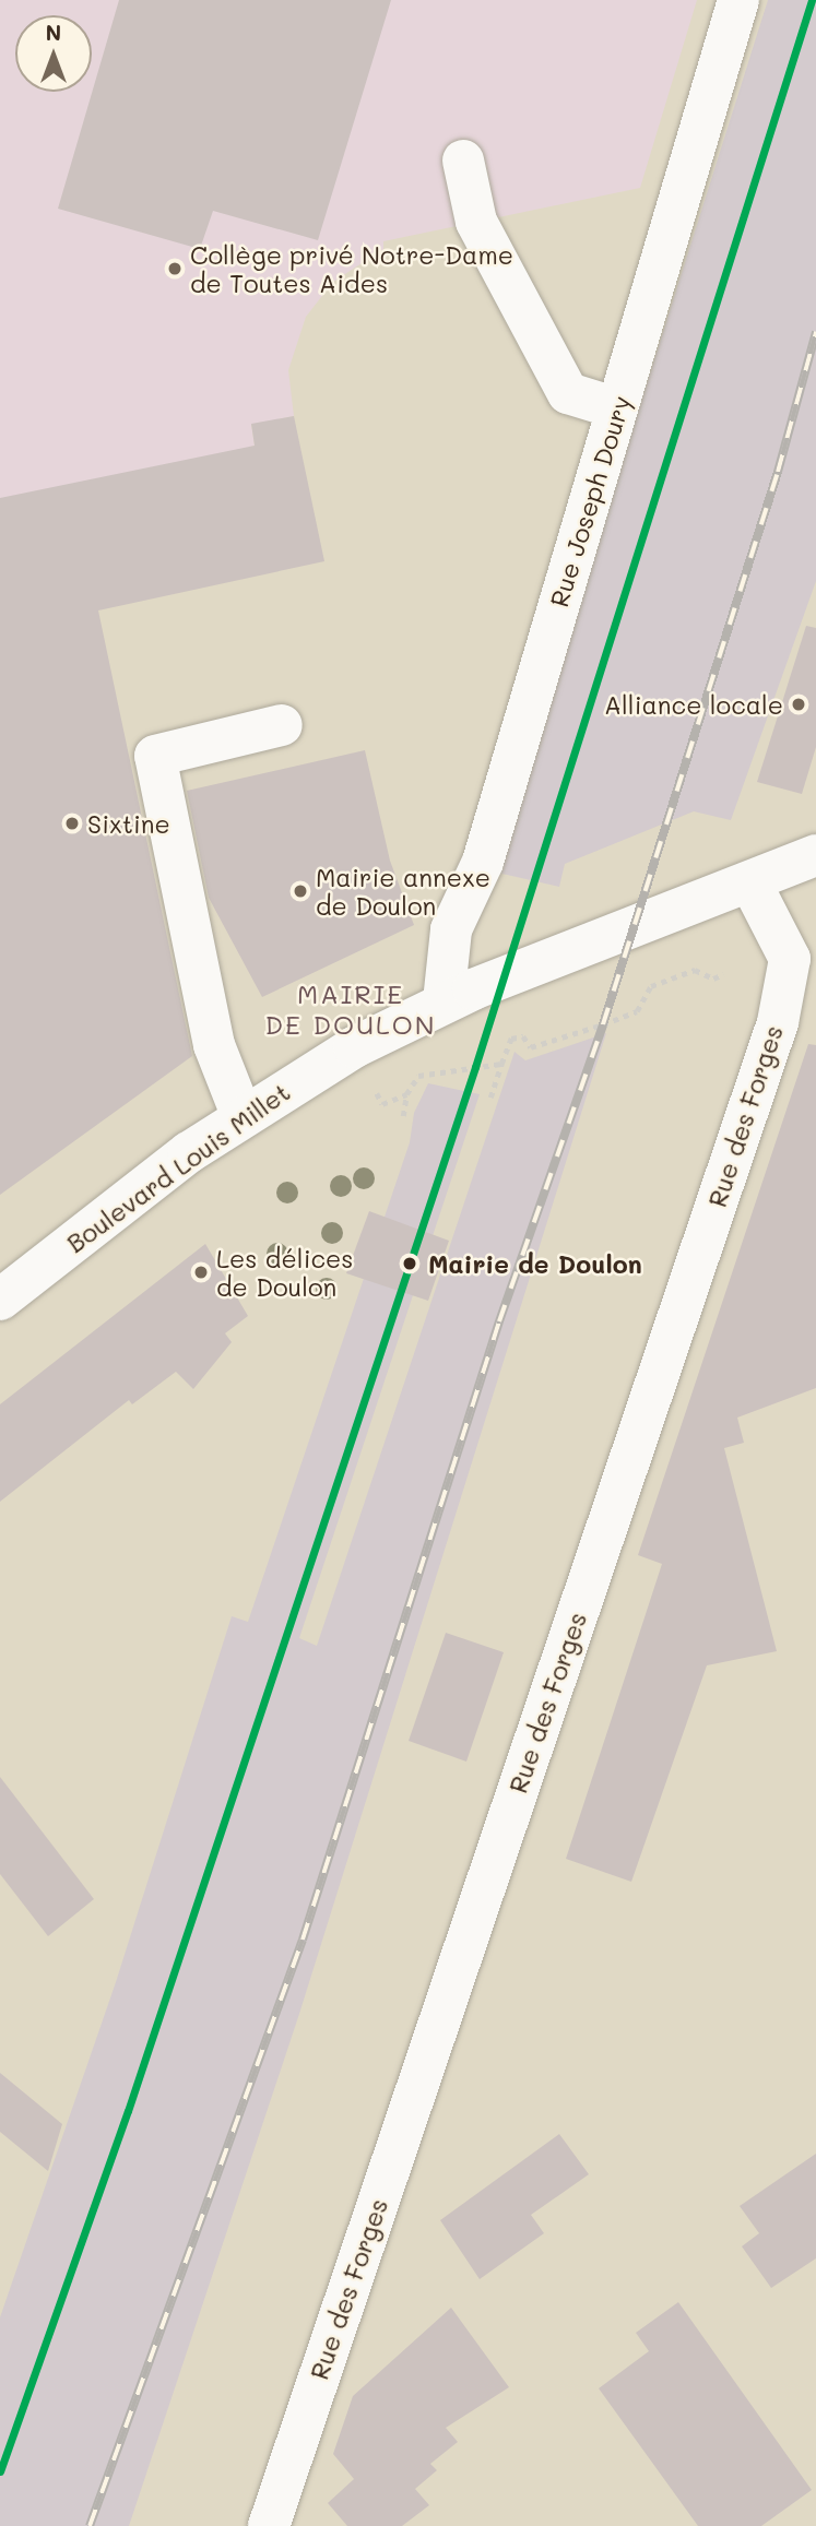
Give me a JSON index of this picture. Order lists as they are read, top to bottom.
{
  "streets": {
    "street": ["Rue Joseph Doury", "Rue des Forges", "Boulevard Louis Millet"]
  },
  "crossings": [
    ["Rue Joseph Doury", "Boulevard Louis Millet"],
    ["Rue des Forges", "Boulevard Louis Millet"]
  ],
  "districts": ["MAIRIE DE DOULON"],
  "places": [
    "Collège privé Notre-Dame de Toutes Aides",
    "Alliance locale",
    "Sixtine",
    "Mairie annexe de Doulon",
    "Mairie de Doulon",
    "Les délices de Doulon"
  ],
  "north": "top"
}
